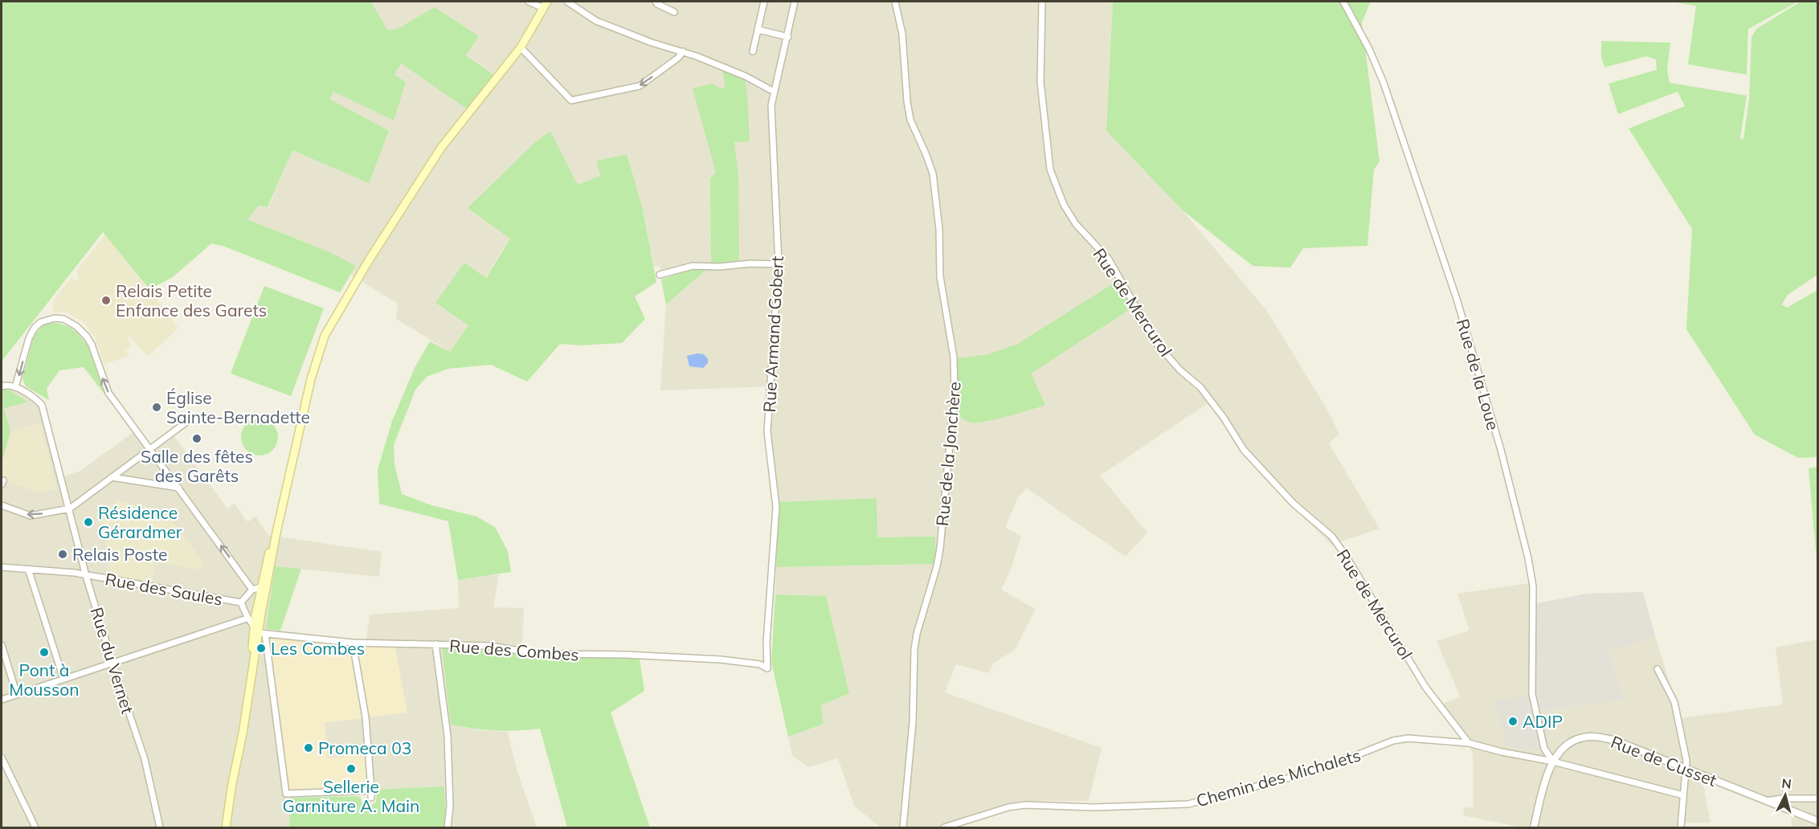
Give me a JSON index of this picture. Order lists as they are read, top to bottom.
{
  "streets": {
    "street": [
      "Rue de Mercurol",
      "Rue Armand Gobert",
      "Rue de la Loue",
      "Rue de la Jonchère",
      "Rue des Saules",
      "Rue des Combes",
      "Rue du Vernet",
      "Rue de Cusset",
      "Chemin des Michalets"
    ]
  },
  "crossings": [
    ["Rue de Mercurol", "Chemin des Michalets"],
    ["Rue Armand Gobert", "Rue des Combes"],
    ["Rue de la Loue", "Rue de Cusset"],
    ["Rue de la Loue", "Chemin des Michalets"],
    ["Rue des Saules", "Rue du Vernet"],
    ["Rue de Cusset", "Chemin des Michalets"]
  ],
  "places": [
    "Relais Petite Enfance des Garets",
    "Église Sainte-Bernadette",
    "Salle des fêtes des Garêts",
    "Résidence Gérardmer",
    "Relais Poste",
    "Les Combes",
    "Pont à Mousson",
    "ADIP",
    "Promeca 03",
    "Sellerie Garniture A. Main"
  ],
  "north": "top"
}
